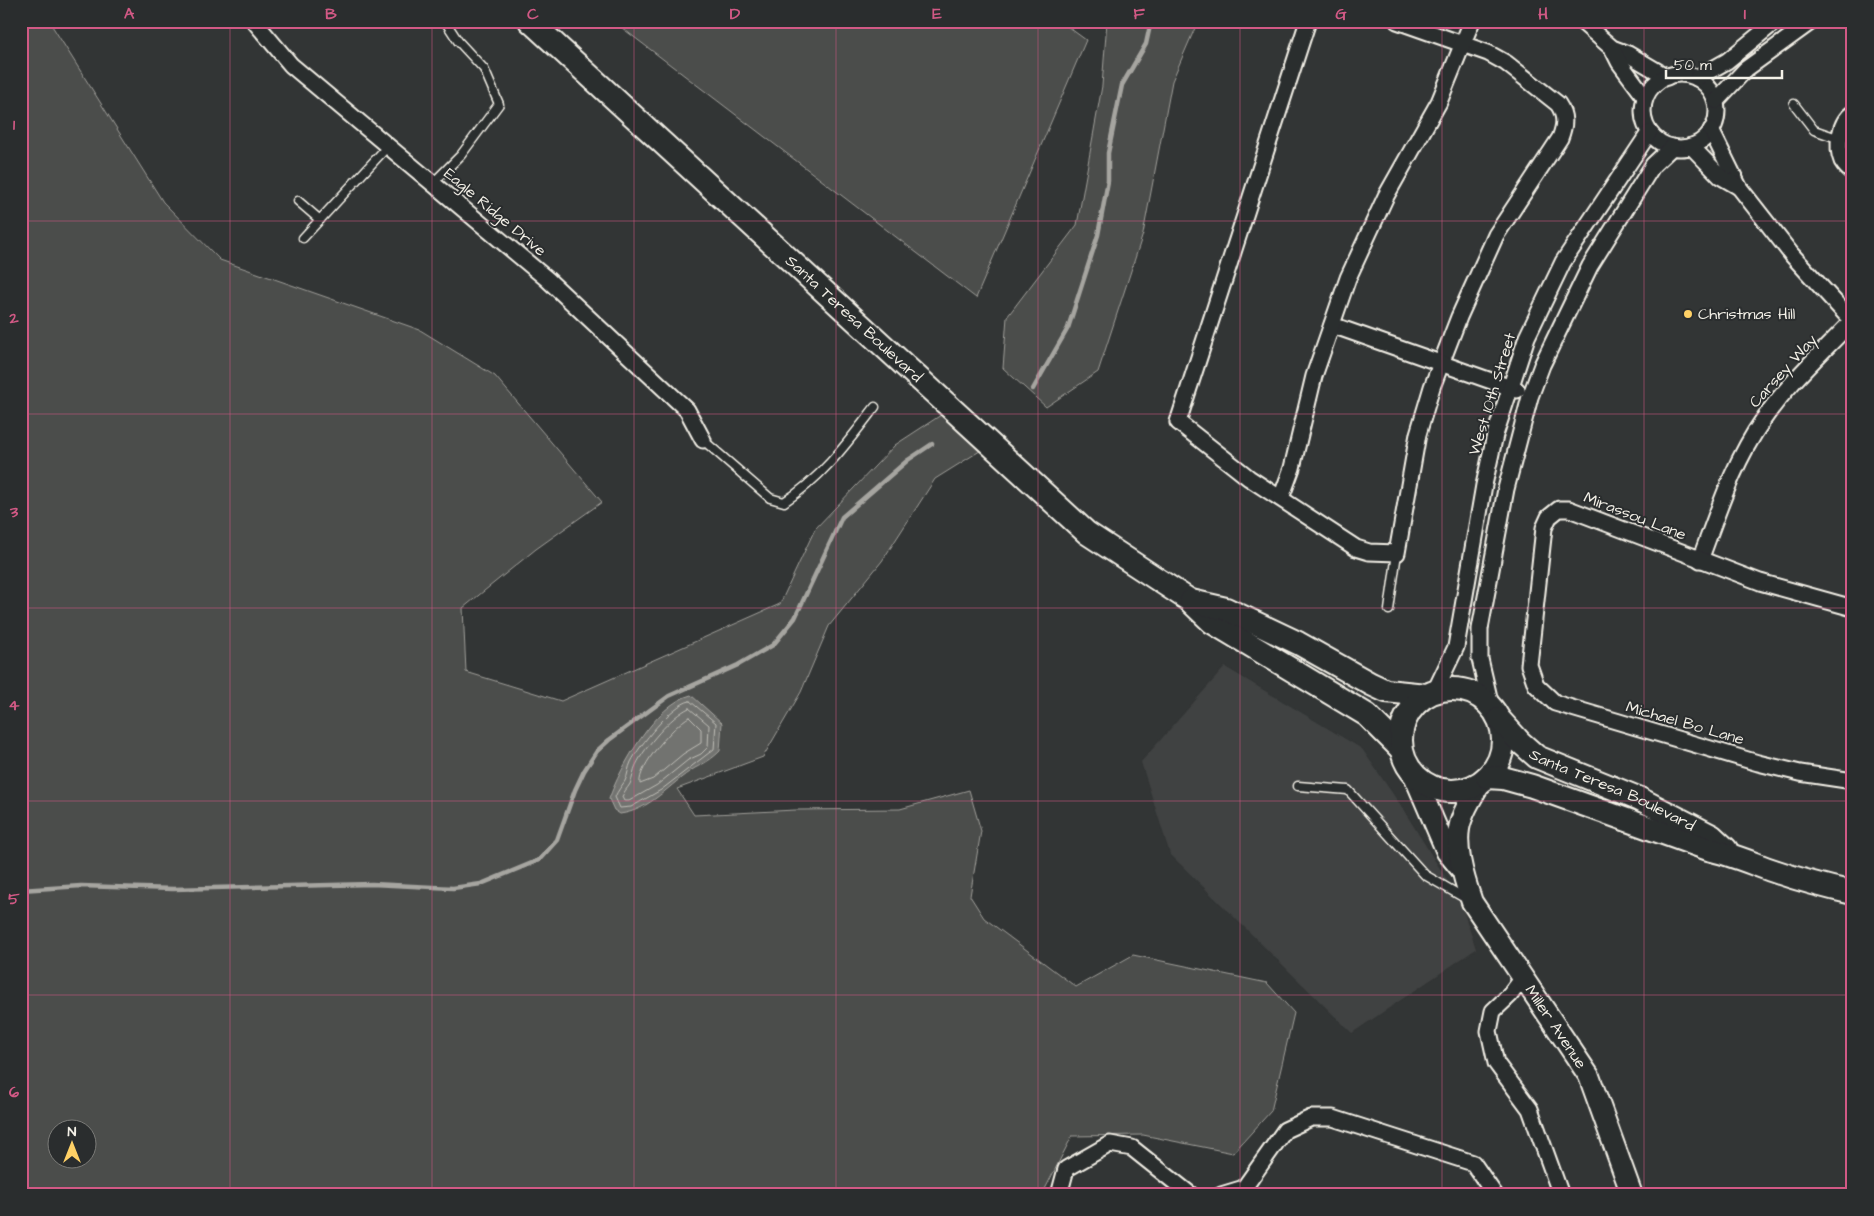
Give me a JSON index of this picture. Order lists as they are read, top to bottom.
{
  "streets": {
    "main road": ["Santa Teresa Boulevard"],
    "street": [
      "Eagle Ridge Drive",
      "Carsey Way",
      "West 10th Street",
      "Mirassou Lane",
      "Michael Bo Lane",
      "Miller Avenue"
    ]
  },
  "crossings": [
    ["Santa Teresa Boulevard", "West 10th Street"],
    ["Santa Teresa Boulevard", "Miller Avenue"],
    ["Carsey Way", "Mirassou Lane"],
    ["West 10th Street", "Miller Avenue"],
    ["Mirassou Lane", "Michael Bo Lane"]
  ],
  "places": ["Christmas Hill"],
  "scale_bar": "50 m",
  "north": "top",
  "grid": {
    "columns": [
      "A",
      "B",
      "C",
      "D",
      "E",
      "F",
      "G",
      "H",
      "I"
    ],
    "rows": [
      "1",
      "2",
      "3",
      "4",
      "5",
      "6"
    ]
  }
}
